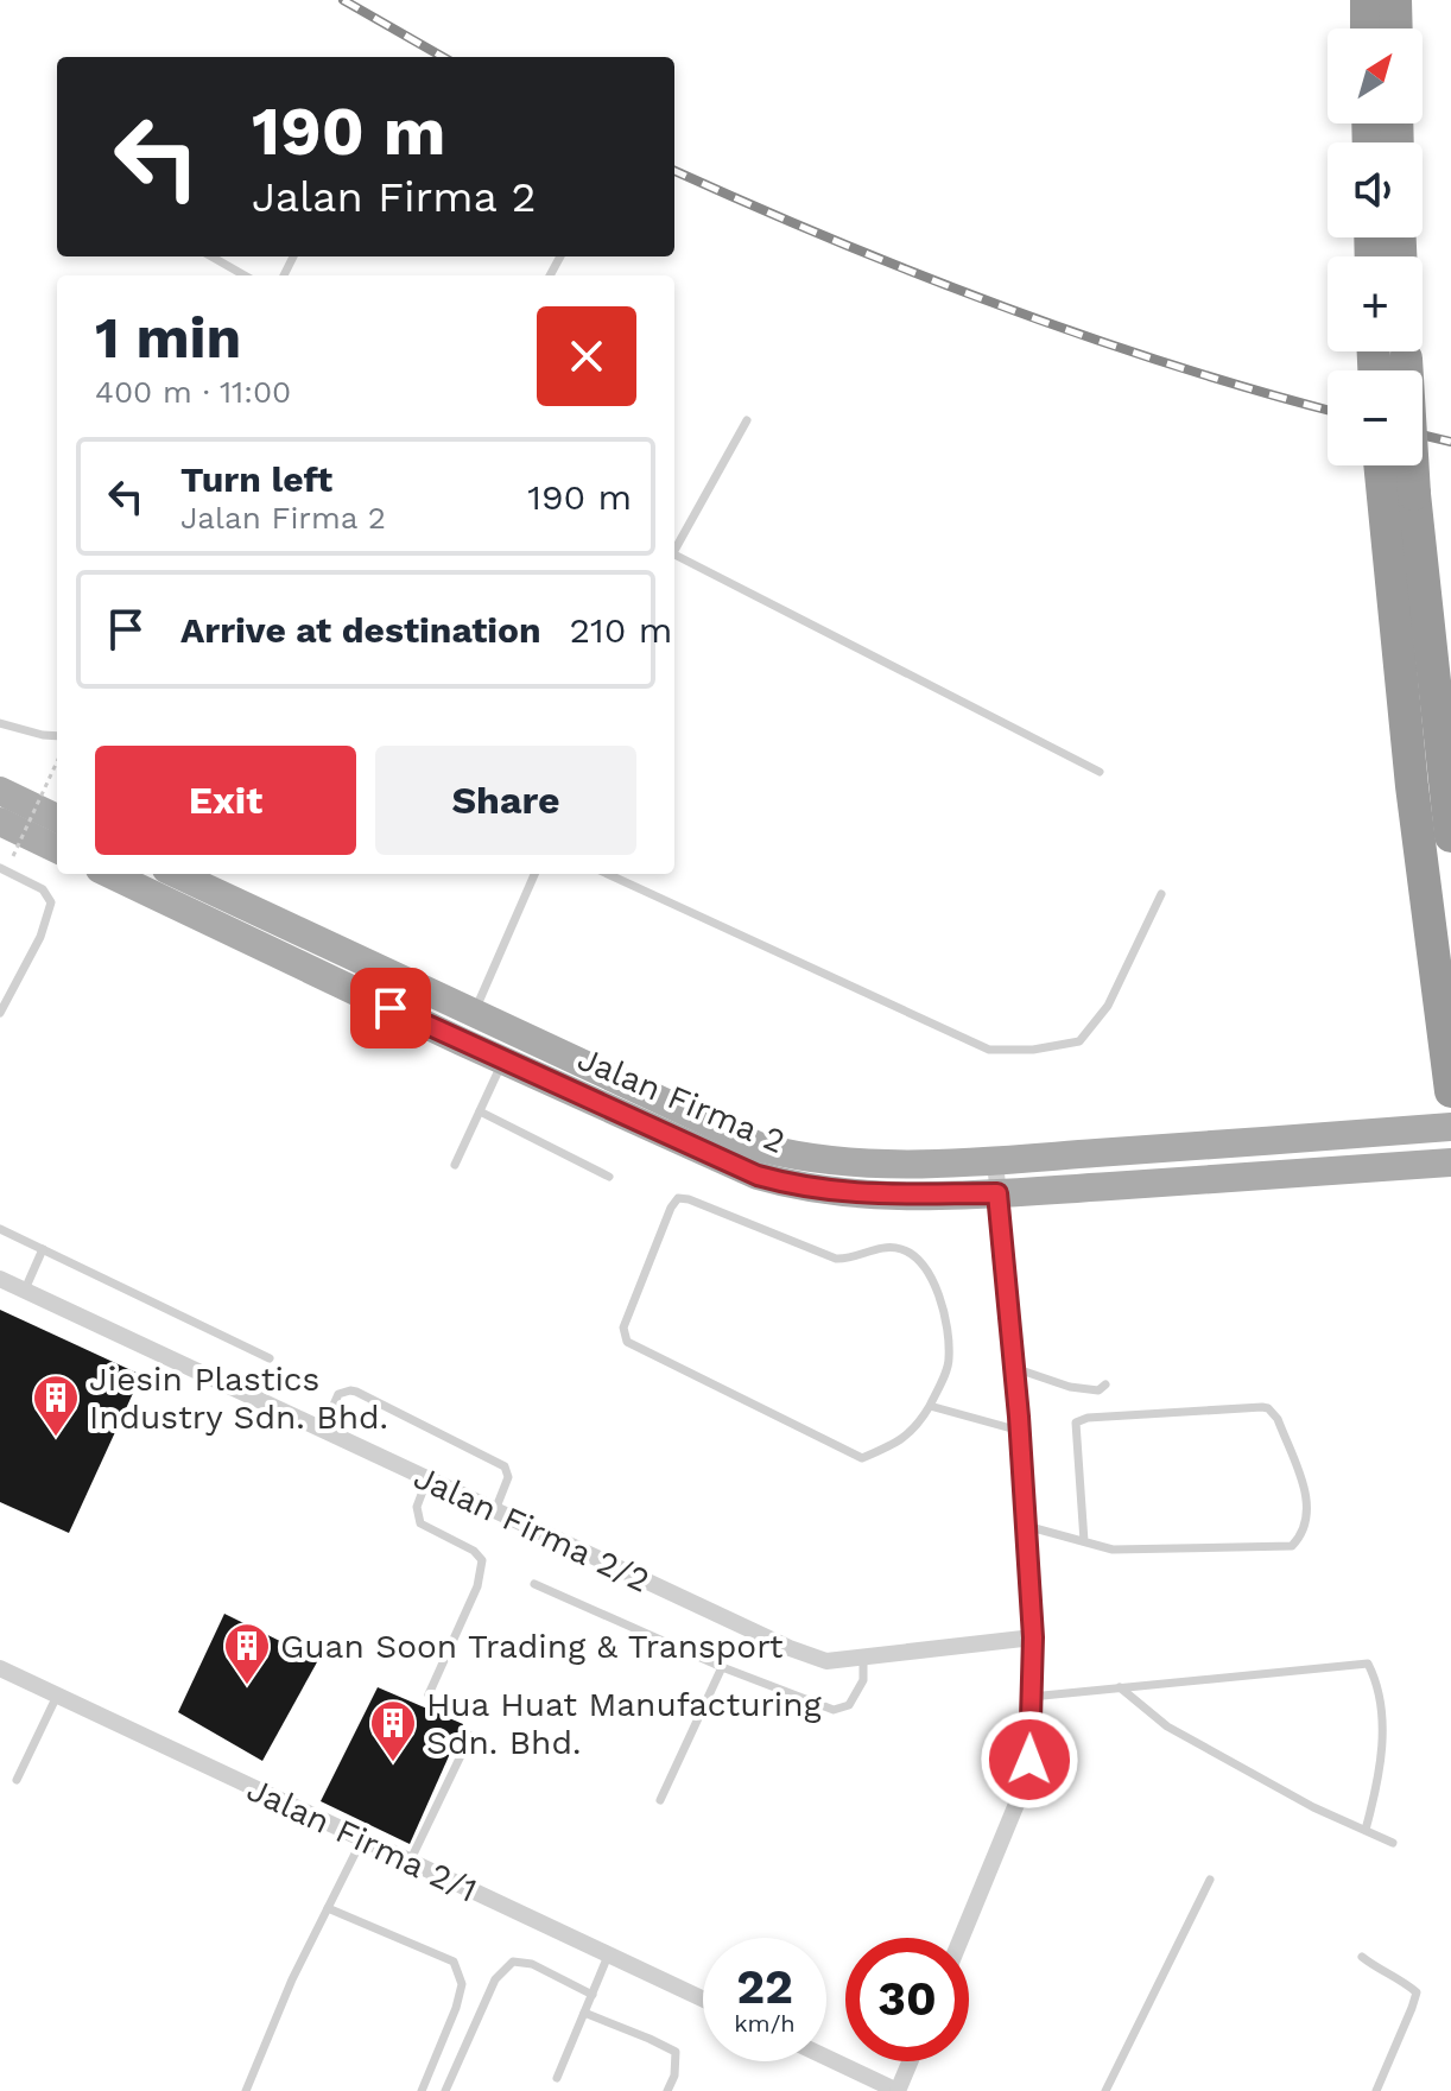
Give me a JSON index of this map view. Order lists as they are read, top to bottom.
{
  "streets": {
    "main road": ["Jalan Firma 2"],
    "street": ["Jalan Firma 2/2", "Jalan Firma 2/1"]
  },
  "places": {
    "building": ["Jiesin Plastics Industry Sdn. Bhd.", "Guan Soon Trading & Transport", "Hua Huat Manufacturing Sdn. Bhd."]
  },
  "north": "top right",
  "page": {
    "map_buttons": ["+", "−"],
    "turn": ["190 m", "Jalan Firma 2"],
    "heading": ["1 min", "400 m · 11:00"],
    "list": [
      {
        "name": "Turn left",
        "note": "Jalan Firma 2",
        "value": "190 m"
      },
      {
        "name": "Arrive at destination",
        "value": "210 m"
      }
    ],
    "buttons": ["Exit", "Share"],
    "speed": "22 km/h",
    "limit": "30"
  }
}
